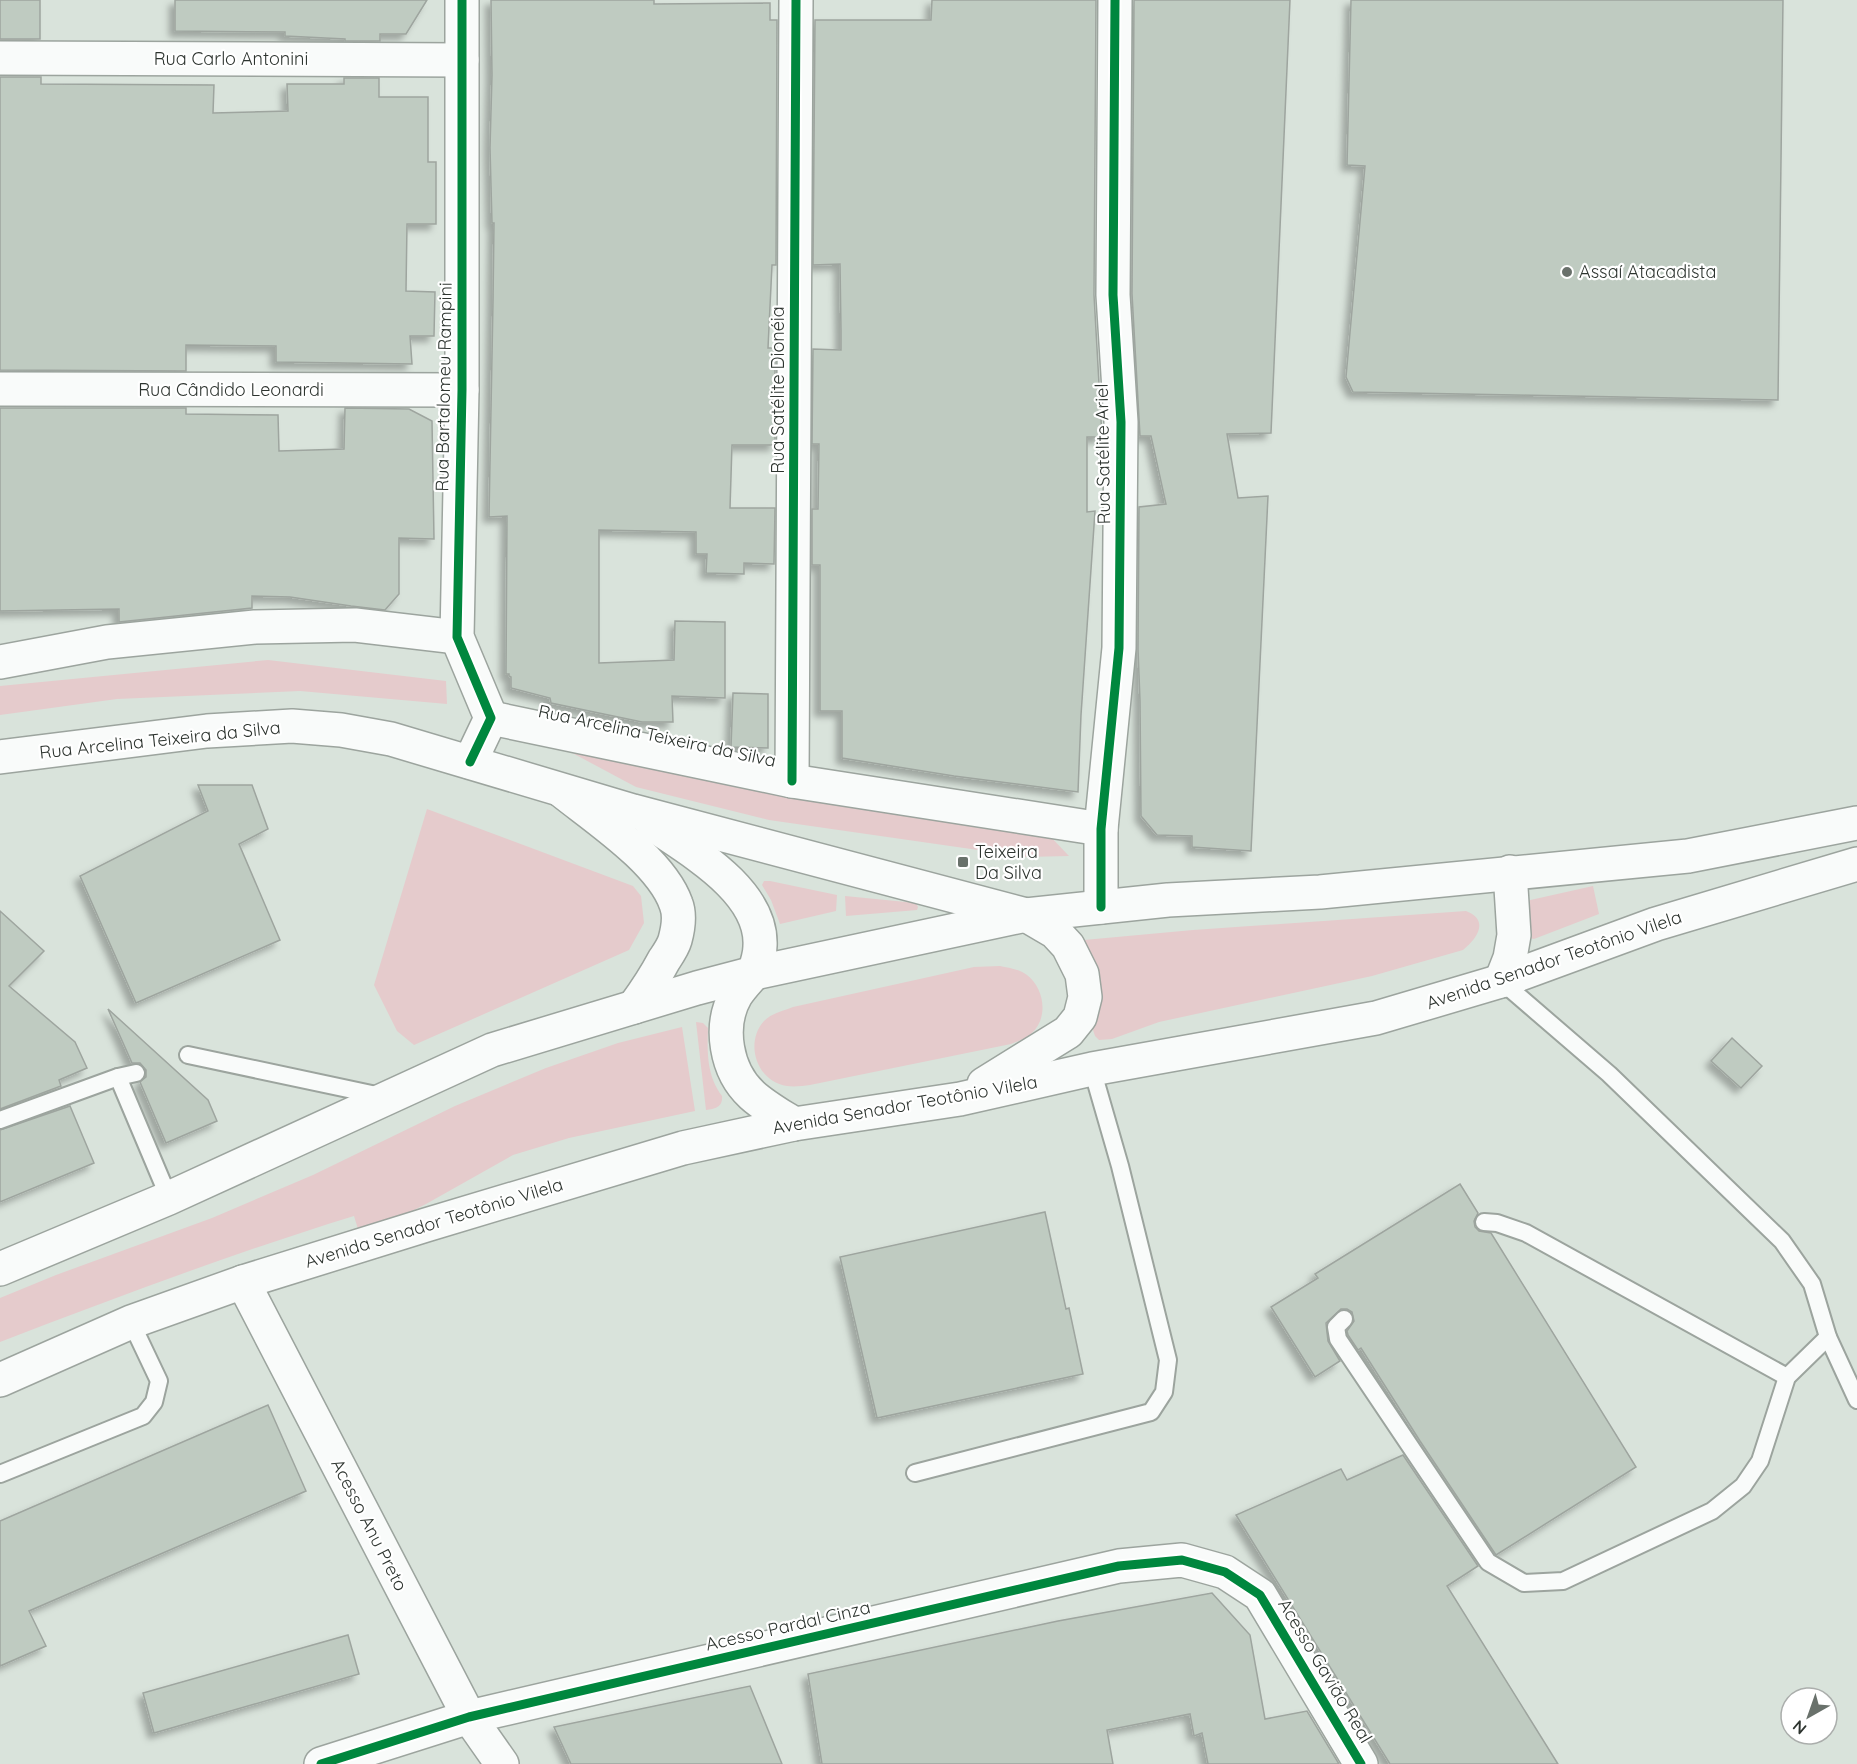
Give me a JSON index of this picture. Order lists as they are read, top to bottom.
{
  "streets": {
    "street": [
      "Rua Carlo Antonini",
      "Rua Bartalomeu Rampini",
      "Rua Cândido Leonardi",
      "Rua Satélite Dionéia",
      "Rua Satélite Ariel",
      "Rua Arcelina Teixeira da Silva",
      "Avenida Senador Teotônio Vilela",
      "Acesso Anu Preto",
      "Acesso Pardal Cinza",
      "Acesso Gavião Real"
    ]
  },
  "crossings": [
    ["Rua Carlo Antonini", "Rua Bartalomeu Rampini"],
    ["Rua Bartalomeu Rampini", "Rua Cândido Leonardi"],
    ["Rua Bartalomeu Rampini", "Rua Arcelina Teixeira da Silva"],
    ["Rua Satélite Dionéia", "Rua Arcelina Teixeira da Silva"],
    ["Rua Satélite Ariel", "Rua Arcelina Teixeira da Silva"],
    ["Avenida Senador Teotônio Vilela", "Acesso Anu Preto"],
    ["Acesso Anu Preto", "Acesso Pardal Cinza"],
    ["Acesso Pardal Cinza", "Acesso Gavião Real"]
  ],
  "places": {
    "other": ["Assaí Atacadista"],
    "transit": ["Teixeira Da Silva"]
  },
  "north": "bottom left"
}
